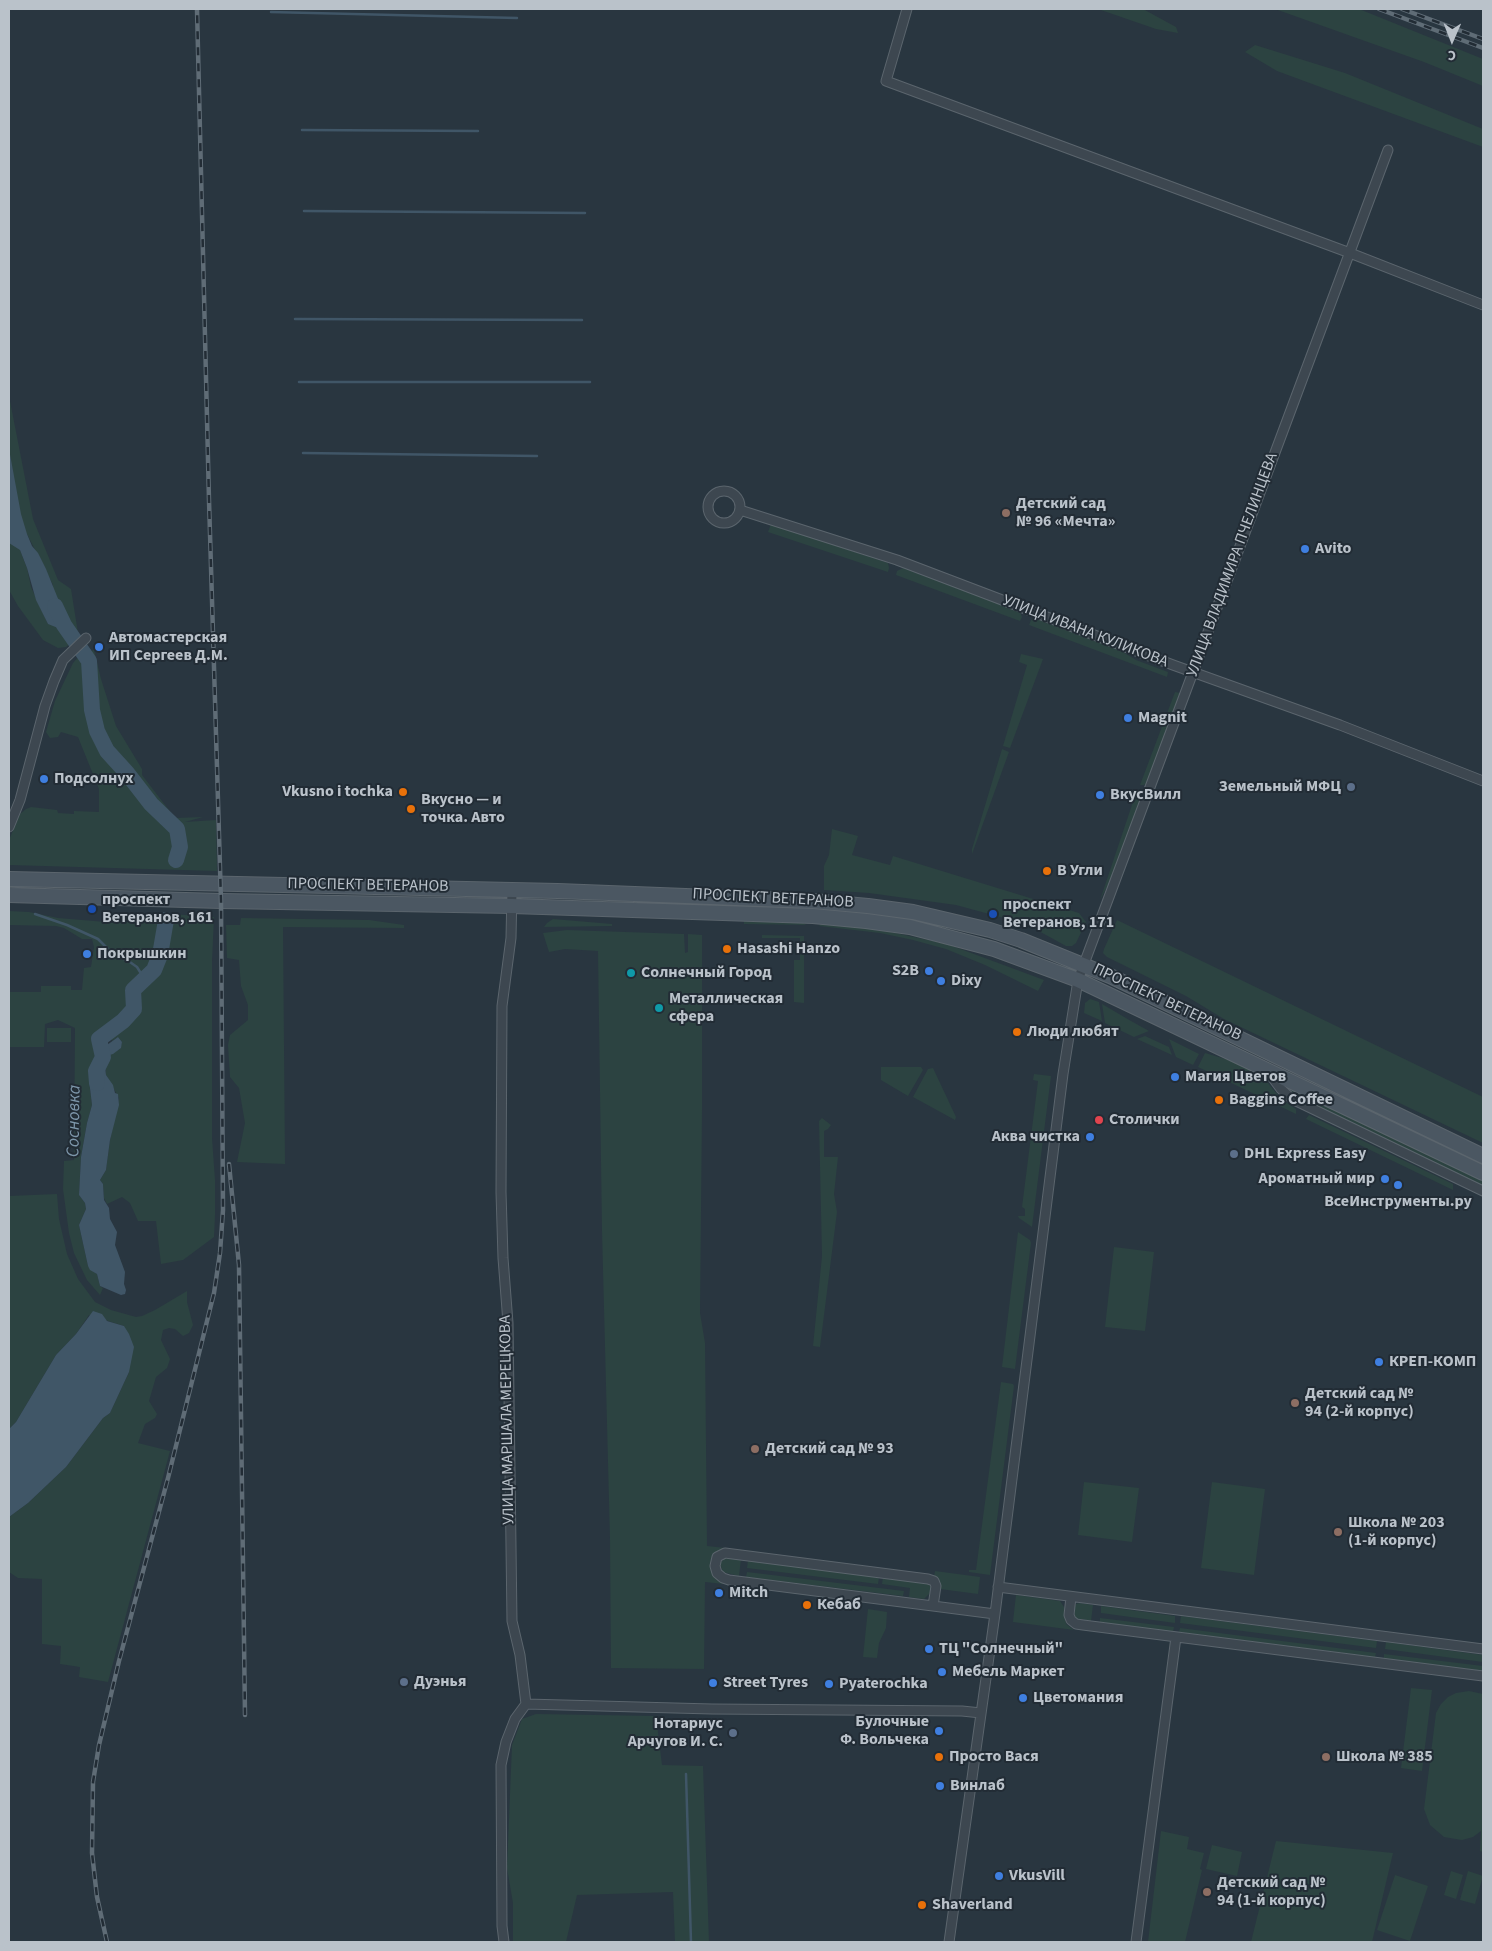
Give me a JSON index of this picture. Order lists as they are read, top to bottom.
{
  "streets": {
    "main road": ["ПРОСПЕКТ ВЕТЕРАНОВ"],
    "street": ["УЛИЦА ВЛАДИМИРА ПЧЕЛИНЦЕВА", "УЛИЦА ИВАНА КУЛИКОВА", "УЛИЦА МАРШАЛА МЕРЕЦКОВА"]
  },
  "crossings": [
    ["УЛИЦА ВЛАДИМИРА ПЧЕЛИНЦЕВА", "УЛИЦА ИВАНА КУЛИКОВА"],
    ["УЛИЦА ВЛАДИМИРА ПЧЕЛИНЦЕВА", "ПРОСПЕКТ ВЕТЕРАНОВ"],
    ["ПРОСПЕКТ ВЕТЕРАНОВ", "УЛИЦА МАРШАЛА МЕРЕЦКОВА"]
  ],
  "water": ["Сосновка"],
  "places": [
    "Детский сад № 96 «Мечта»",
    "Avito",
    "Автомастерская ИП Сергеев Д.М.",
    "Magnit",
    "Подсолнух",
    "Земельный МФЦ",
    "Vkusno i tochka",
    "ВкусВилл",
    "Вкусно — и точка. Авто",
    "В Угли",
    "проспект Ветеранов, 161",
    "проспект Ветеранов, 171",
    "Hasashi Hanzo",
    "Покрышкин",
    "S2B",
    "Солнечный Город",
    "Dixy",
    "Металлическая сфера",
    "Люди любят",
    "Магия Цветов",
    "Baggins Coffee",
    "Столички",
    "Аква чистка",
    "DHL Express Easy",
    "Ароматный мир",
    "ВсеИнструменты.ру",
    "КРЕП-КОМП",
    "Детский сад № 94 (2-й корпус)",
    "Детский сад № 93",
    "Школа № 203 (1-й корпус)",
    "Mitch",
    "Кебаб",
    "ТЦ \"Солнечный\"",
    "Мебель Маркет",
    "Дуэнья",
    "Street Tyres",
    "Pyaterochka",
    "Цветомания",
    "Булочные Ф. Вольчека",
    "Нотариус Арчугов И. С.",
    "Просто Вася",
    "Школа № 385",
    "Винлаб",
    "VkusVill",
    "Детский сад № 94 (1-й корпус)",
    "Shaverland"
  ],
  "north": "bottom"
}
